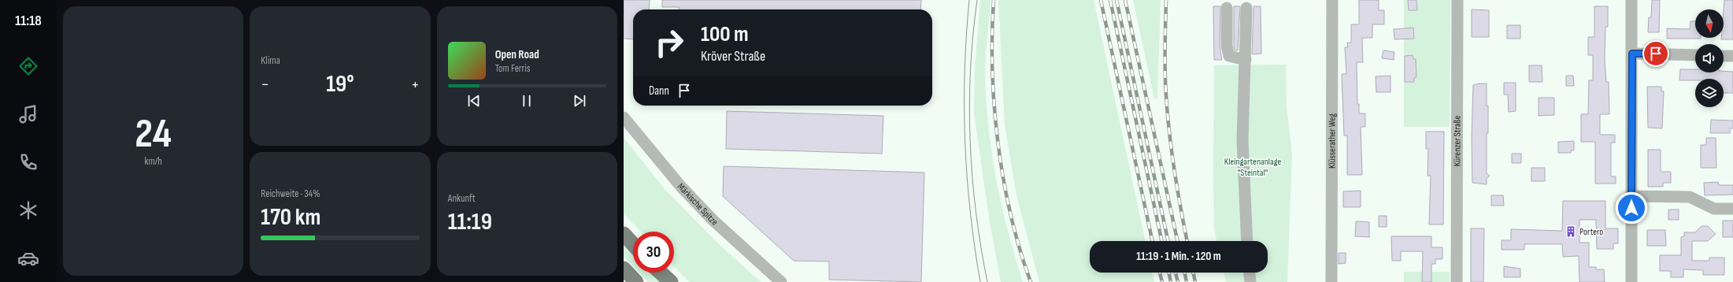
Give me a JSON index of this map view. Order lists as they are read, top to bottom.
{
  "streets": {
    "street": ["Klüsserather Weg", "Kürenzer Straße", "Märkische Spitze"]
  },
  "parks": ["Kleingartenanlage \"Steintal\""],
  "places": {
    "building": ["Portero"]
  },
  "north": "bottom",
  "page": {
    "tabs": "11:18",
    "tile": [
      ["24", "km/h"],
      "Klima",
      ["Reichweite · 34%", "170 km"],
      ["Ankunft", "11:19"]
    ],
    "turn": ["100 m", "Kröver Straße"],
    "song": ["Open Road", "Tom Ferris"],
    "heat": ["−", "19°", "+"],
    "then": "Dann",
    "limit": "30",
    "trip": "11:19 · 1 Min. · 120 m"
  }
}
